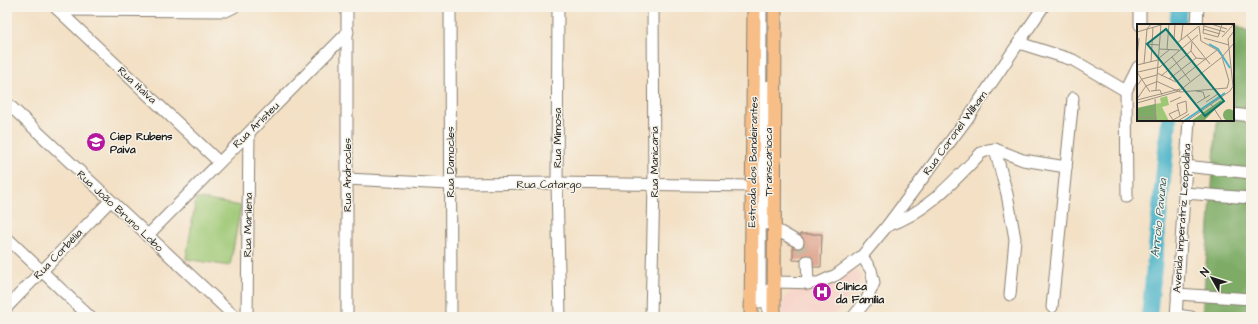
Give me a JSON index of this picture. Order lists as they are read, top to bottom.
{
  "streets": {
    "main road": ["Estrada dos Bandeirantes"],
    "street": [
      "Rua Italva",
      "Rua Aristeu",
      "Rua Coronel Wilham",
      "Rua Mimosa",
      "Rua Damocles",
      "Rua Manicaria",
      "Transcarioca",
      "Rua Androcles",
      "Rua Catargo",
      "Rua João Bruno Lobo",
      "Avenida Imperatriz Leopoldina",
      "Rua Marilena",
      "Rua Corbélia"
    ]
  },
  "crossings": [
    ["Rua Italva", "Rua Aristeu"],
    ["Rua Aristeu", "Rua Androcles"],
    ["Rua Aristeu", "Rua João Bruno Lobo"],
    ["Rua Aristeu", "Rua Marilena"],
    ["Rua Coronel Wilham", "Estrada dos Bandeirantes"],
    ["Rua Mimosa", "Rua Catargo"],
    ["Rua Damocles", "Rua Catargo"],
    ["Rua Manicaria", "Rua Catargo"],
    ["Estrada dos Bandeirantes", "Rua Catargo"],
    ["Rua Androcles", "Rua Catargo"],
    ["Rua João Bruno Lobo", "Rua Corbélia"]
  ],
  "water": ["Arroio Pavuna"],
  "places": {
    "school or university": ["Ciep Rubens Paiva"],
    "hospital": ["Clínica da Família"]
  },
  "north": "top left"
}
